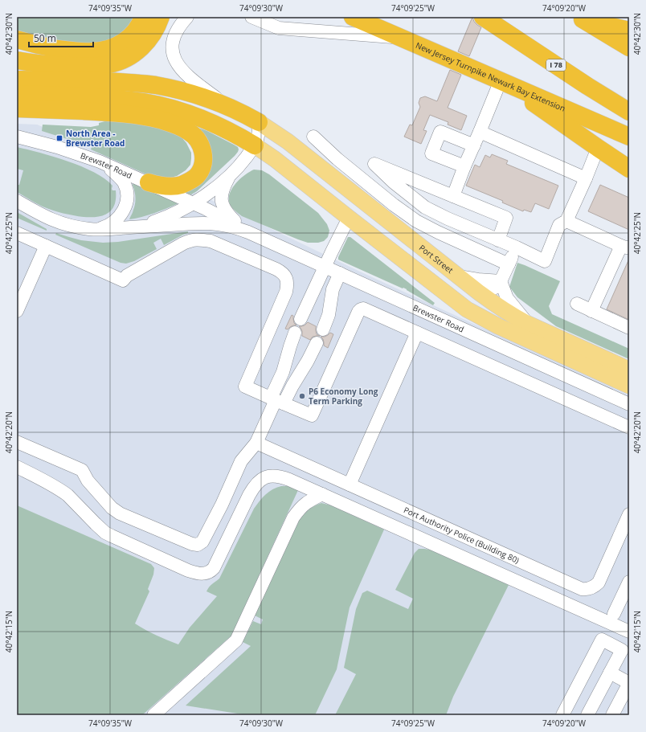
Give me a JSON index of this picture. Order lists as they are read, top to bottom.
{
  "streets": {
    "highway": ["I 78", "New Jersey Turnpike Newark Bay Extension"],
    "main road": ["Port Street"],
    "street": ["Brewster Road", "Port Authority Police (Building 80)"]
  },
  "crossings": [
    ["Brewster Road", "Port Street"]
  ],
  "places": {
    "transit": ["North Area - Brewster Road"],
    "other": ["P6 Economy Long Term Parking"]
  },
  "scale_bar": "50 m",
  "coordinates": [
    "74°09'35\"W",
    "74°09'30\"W",
    "74°09'25\"W",
    "74°09'20\"W",
    "40°42'30\"N",
    "40°42'25\"N",
    "40°42'20\"N",
    "40°42'15\"N"
  ]
}
